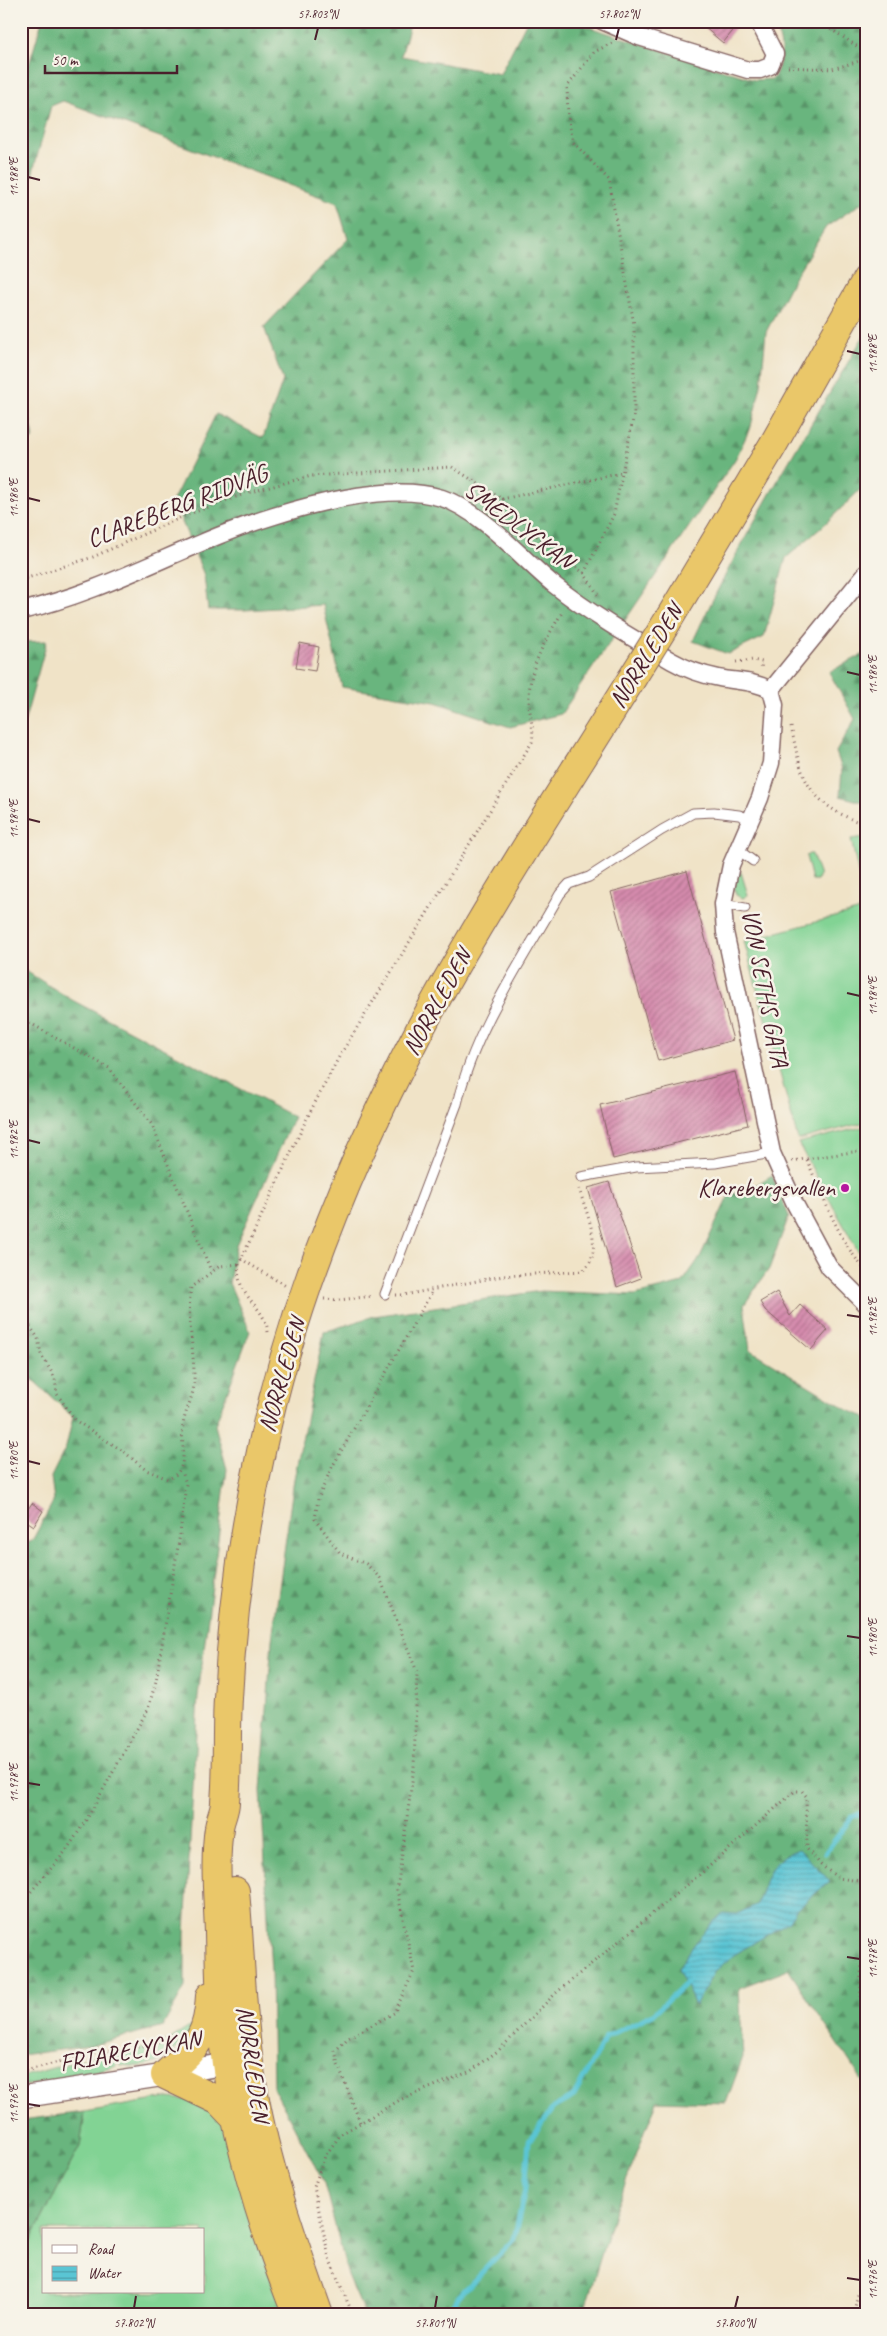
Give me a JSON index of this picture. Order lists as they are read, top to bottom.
{
  "streets": {
    "highway": ["NORRLEDEN"],
    "street": ["SMEDLYCKAN", "VON SETHS GATA", "FRIARELYCKAN"],
    "path": ["CLAREBERG RIDVÄG"]
  },
  "crossings": [
    ["SMEDLYCKAN", "VON SETHS GATA"],
    ["NORRLEDEN", "FRIARELYCKAN"]
  ],
  "places": ["Klarebergsvallen"],
  "legend": ["Road", "Water"],
  "scale_bar": "50 m",
  "coordinates": [
    "57.803°N",
    "57.802°N",
    "11.988°E",
    "11.986°E",
    "11.984°E",
    "11.982°E",
    "11.980°E",
    "11.978°E",
    "11.976°E",
    "57.801°N",
    "57.800°N"
  ]
}
